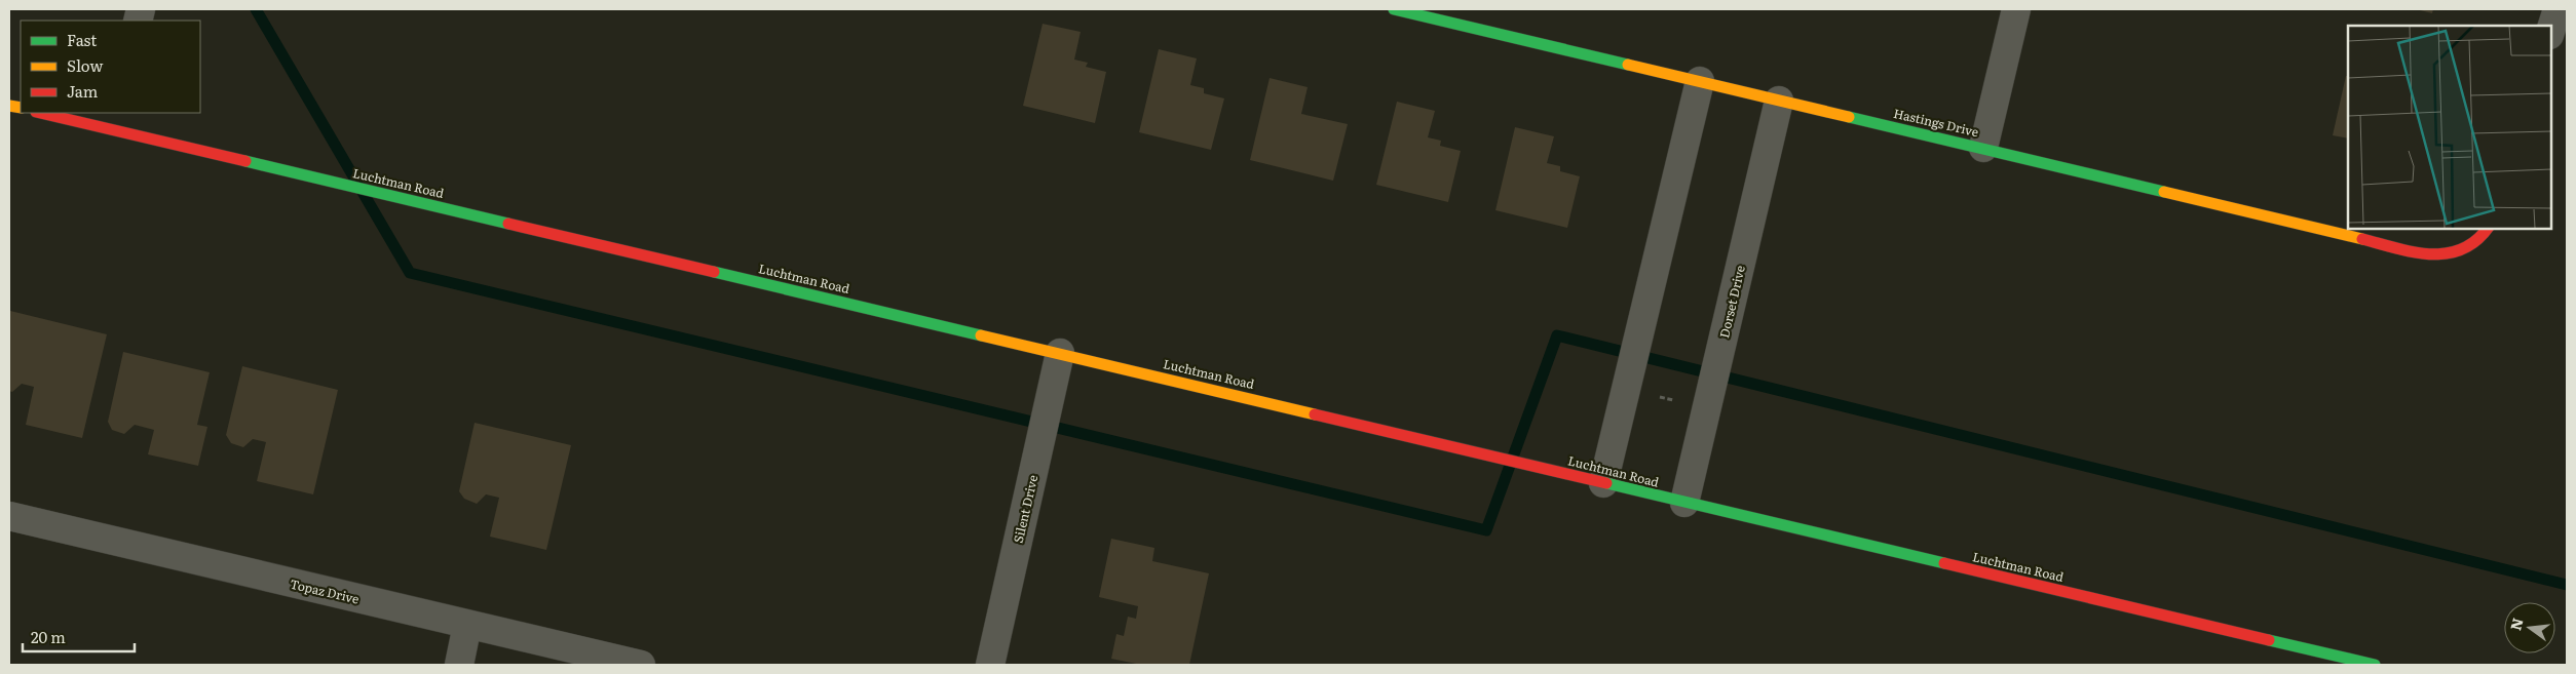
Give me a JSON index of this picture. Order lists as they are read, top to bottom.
{
  "streets": {
    "street": [
      "Hastings Drive",
      "Luchtman Road",
      "Dorset Drive",
      "Silent Drive",
      "Topaz Drive"
    ]
  },
  "crossings": [
    ["Hastings Drive", "Dorset Drive"],
    ["Luchtman Road", "Dorset Drive"],
    ["Luchtman Road", "Silent Drive"]
  ],
  "legend": ["Fast", "Slow", "Jam"],
  "scale_bar": "20 m",
  "north": "left"
}
